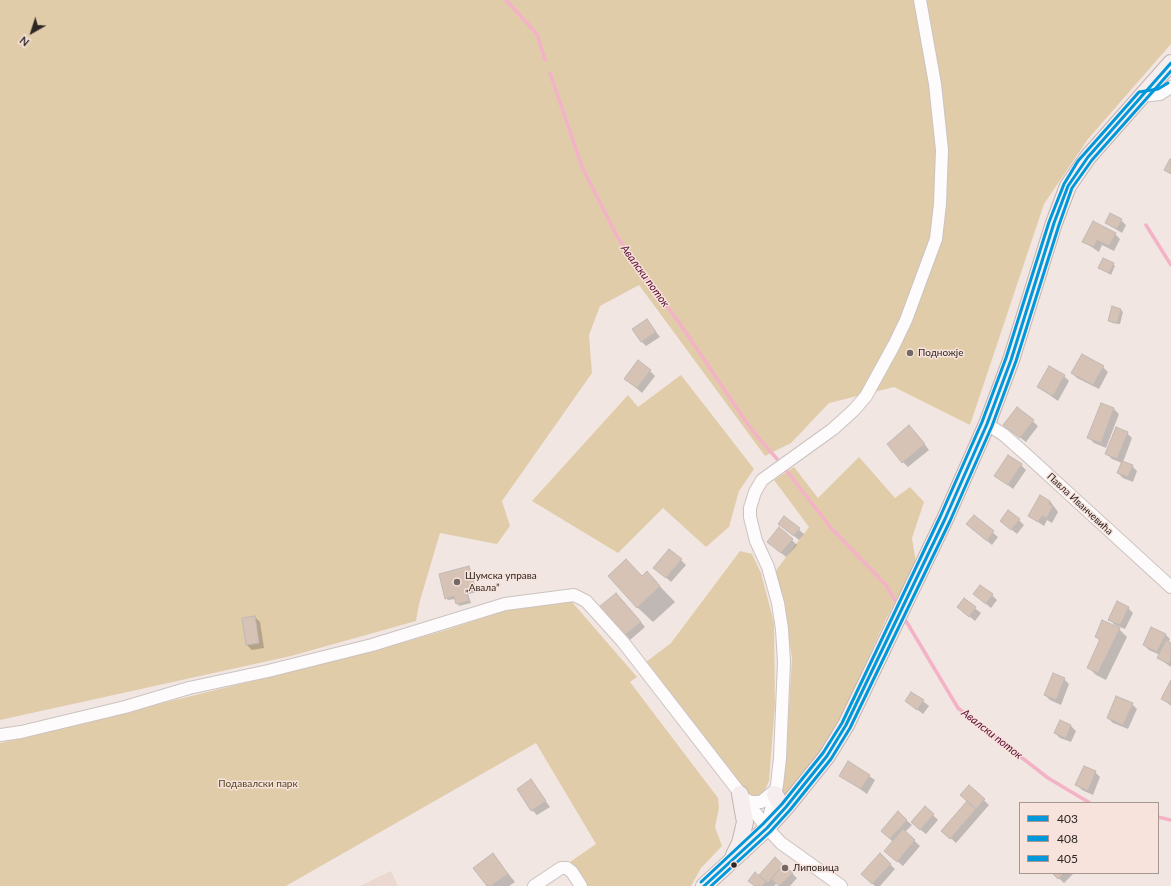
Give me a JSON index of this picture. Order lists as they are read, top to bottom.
{
  "streets": {
    "street": ["Павла Иванчевића"]
  },
  "water": ["Авалски поток"],
  "parks": ["Подавалски парк"],
  "places": ["Подножје", "Шумска управа „Авала”", "Липовица"],
  "lines": ["transit line 403", "transit line 408", "transit line 405"],
  "legend": ["403", "408", "405"],
  "north": "bottom left"
}
